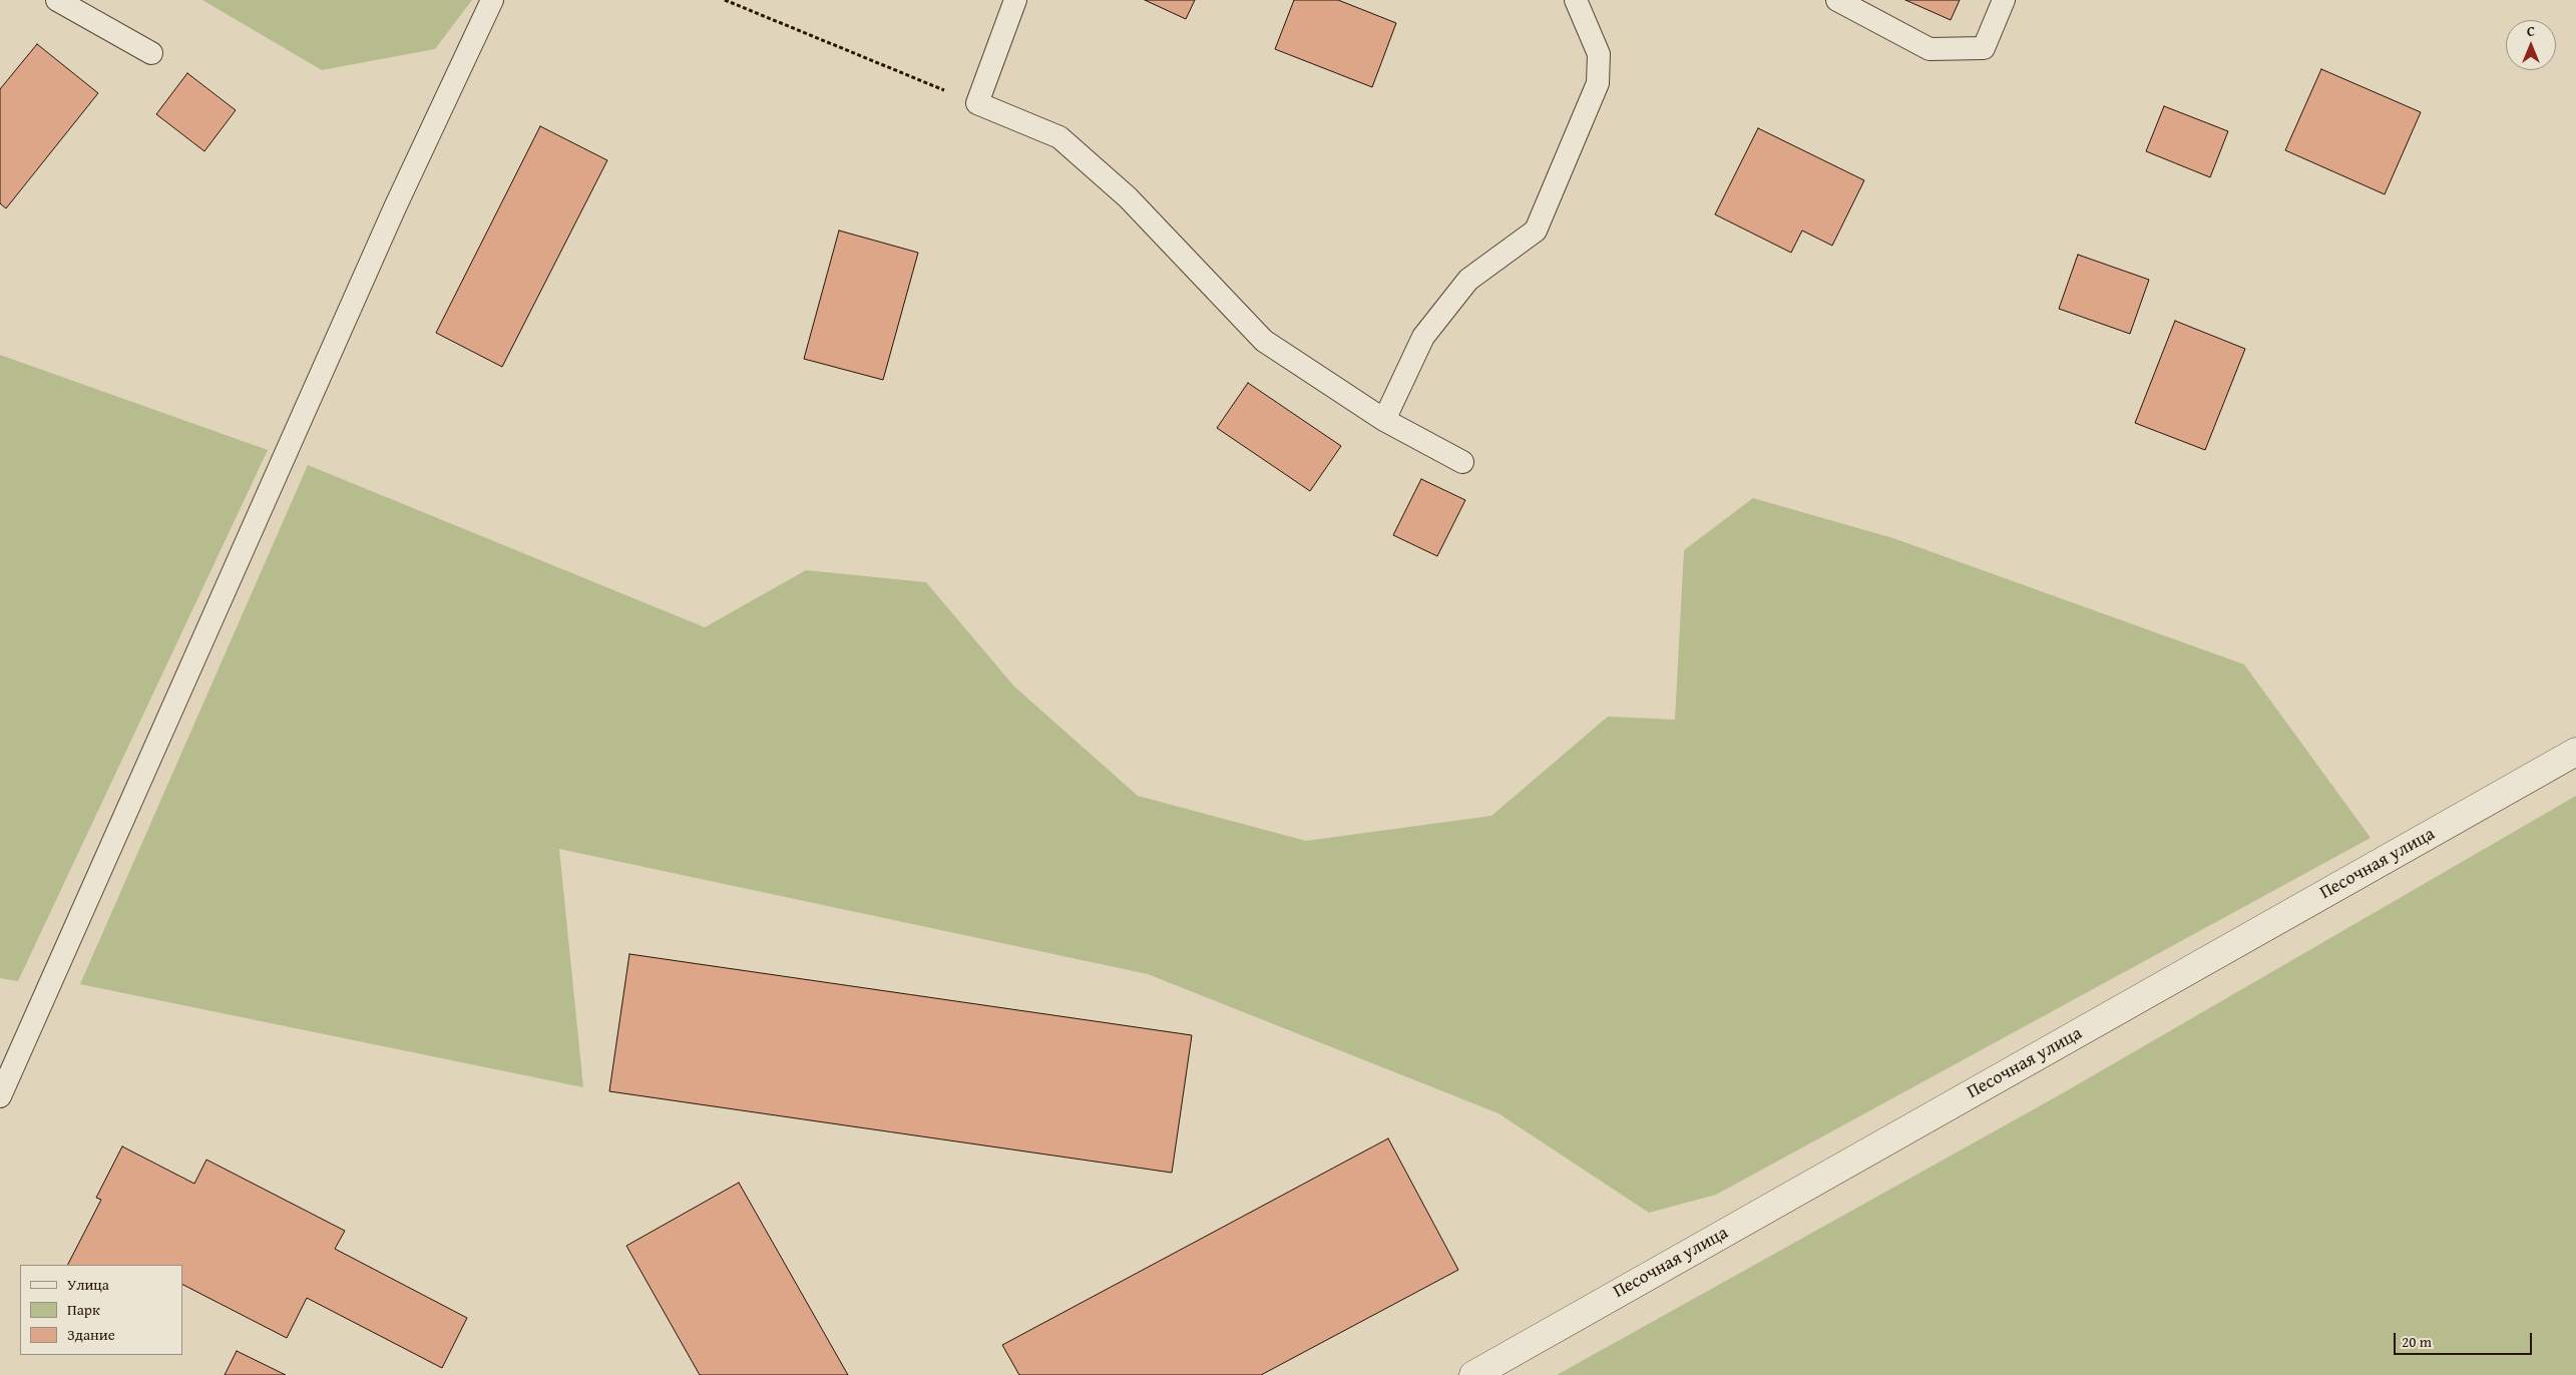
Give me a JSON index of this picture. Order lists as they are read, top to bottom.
{
  "streets": {
    "street": ["Песочная улица"]
  },
  "legend": ["Улица", "Парк", "Здание"],
  "scale_bar": "20 m",
  "north": "top"
}
